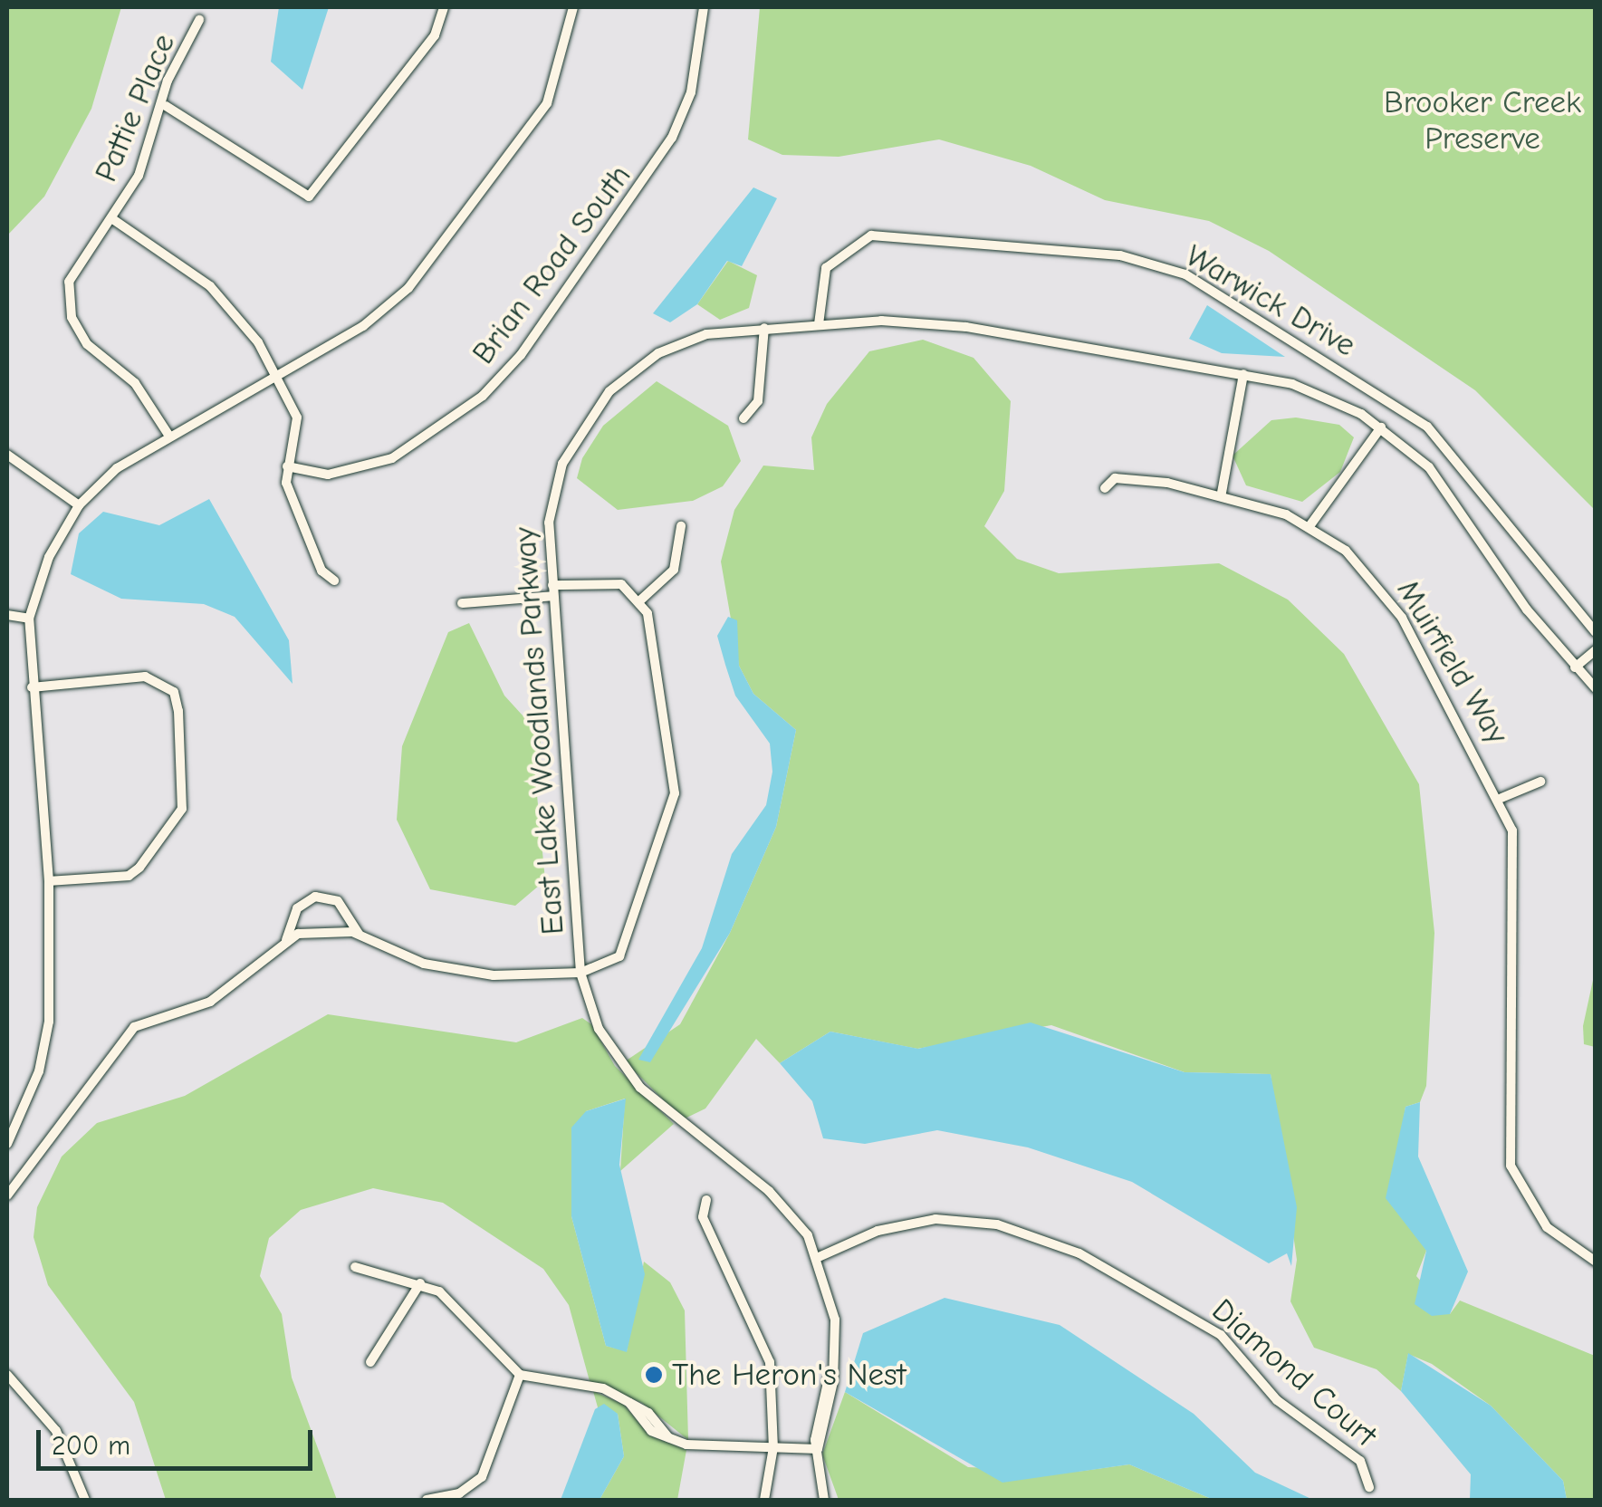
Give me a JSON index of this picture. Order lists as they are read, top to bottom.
{
  "streets": {
    "street": [
      "Pattie Place",
      "Brian Road South",
      "Warwick Drive",
      "Muirfield Way",
      "East Lake Woodlands Parkway",
      "Diamond Court"
    ]
  },
  "crossings": [
    ["Warwick Drive", "East Lake Woodlands Parkway"],
    ["East Lake Woodlands Parkway", "Diamond Court"]
  ],
  "parks": ["Brooker Creek Preserve"],
  "places": ["The Heron's Nest"],
  "scale_bar": "200 m"
}
